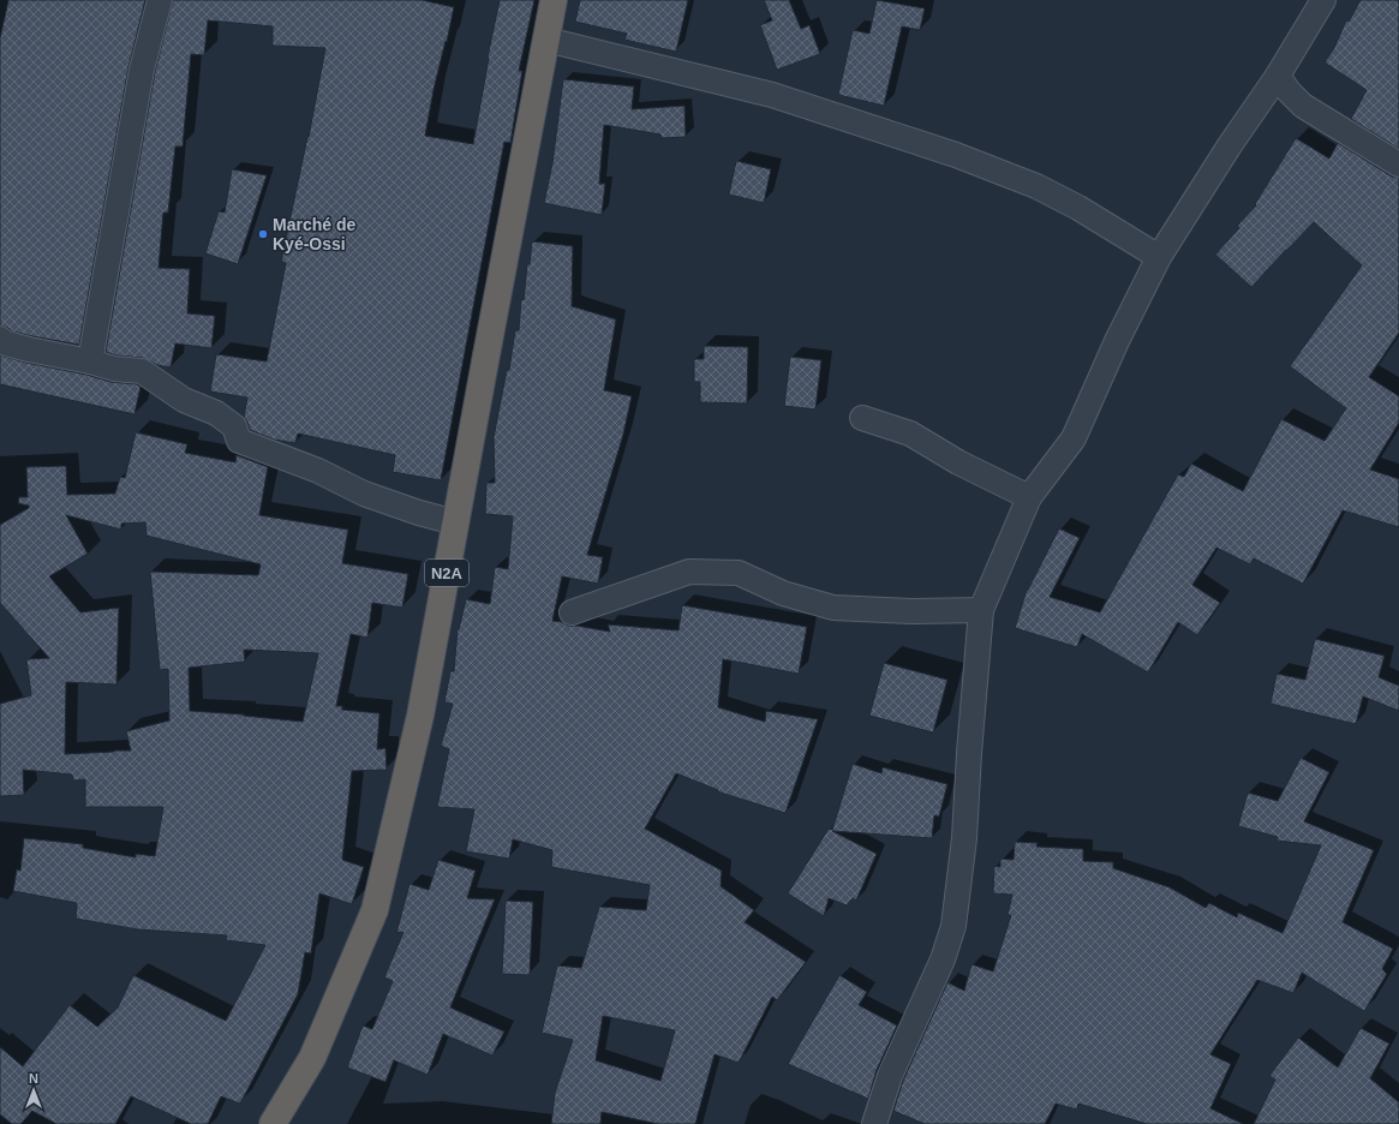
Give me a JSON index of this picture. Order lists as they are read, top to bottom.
{
  "streets": {
    "highway": ["N2A"]
  },
  "places": ["Marché de Kyé-Ossi"],
  "north": "top"
}
